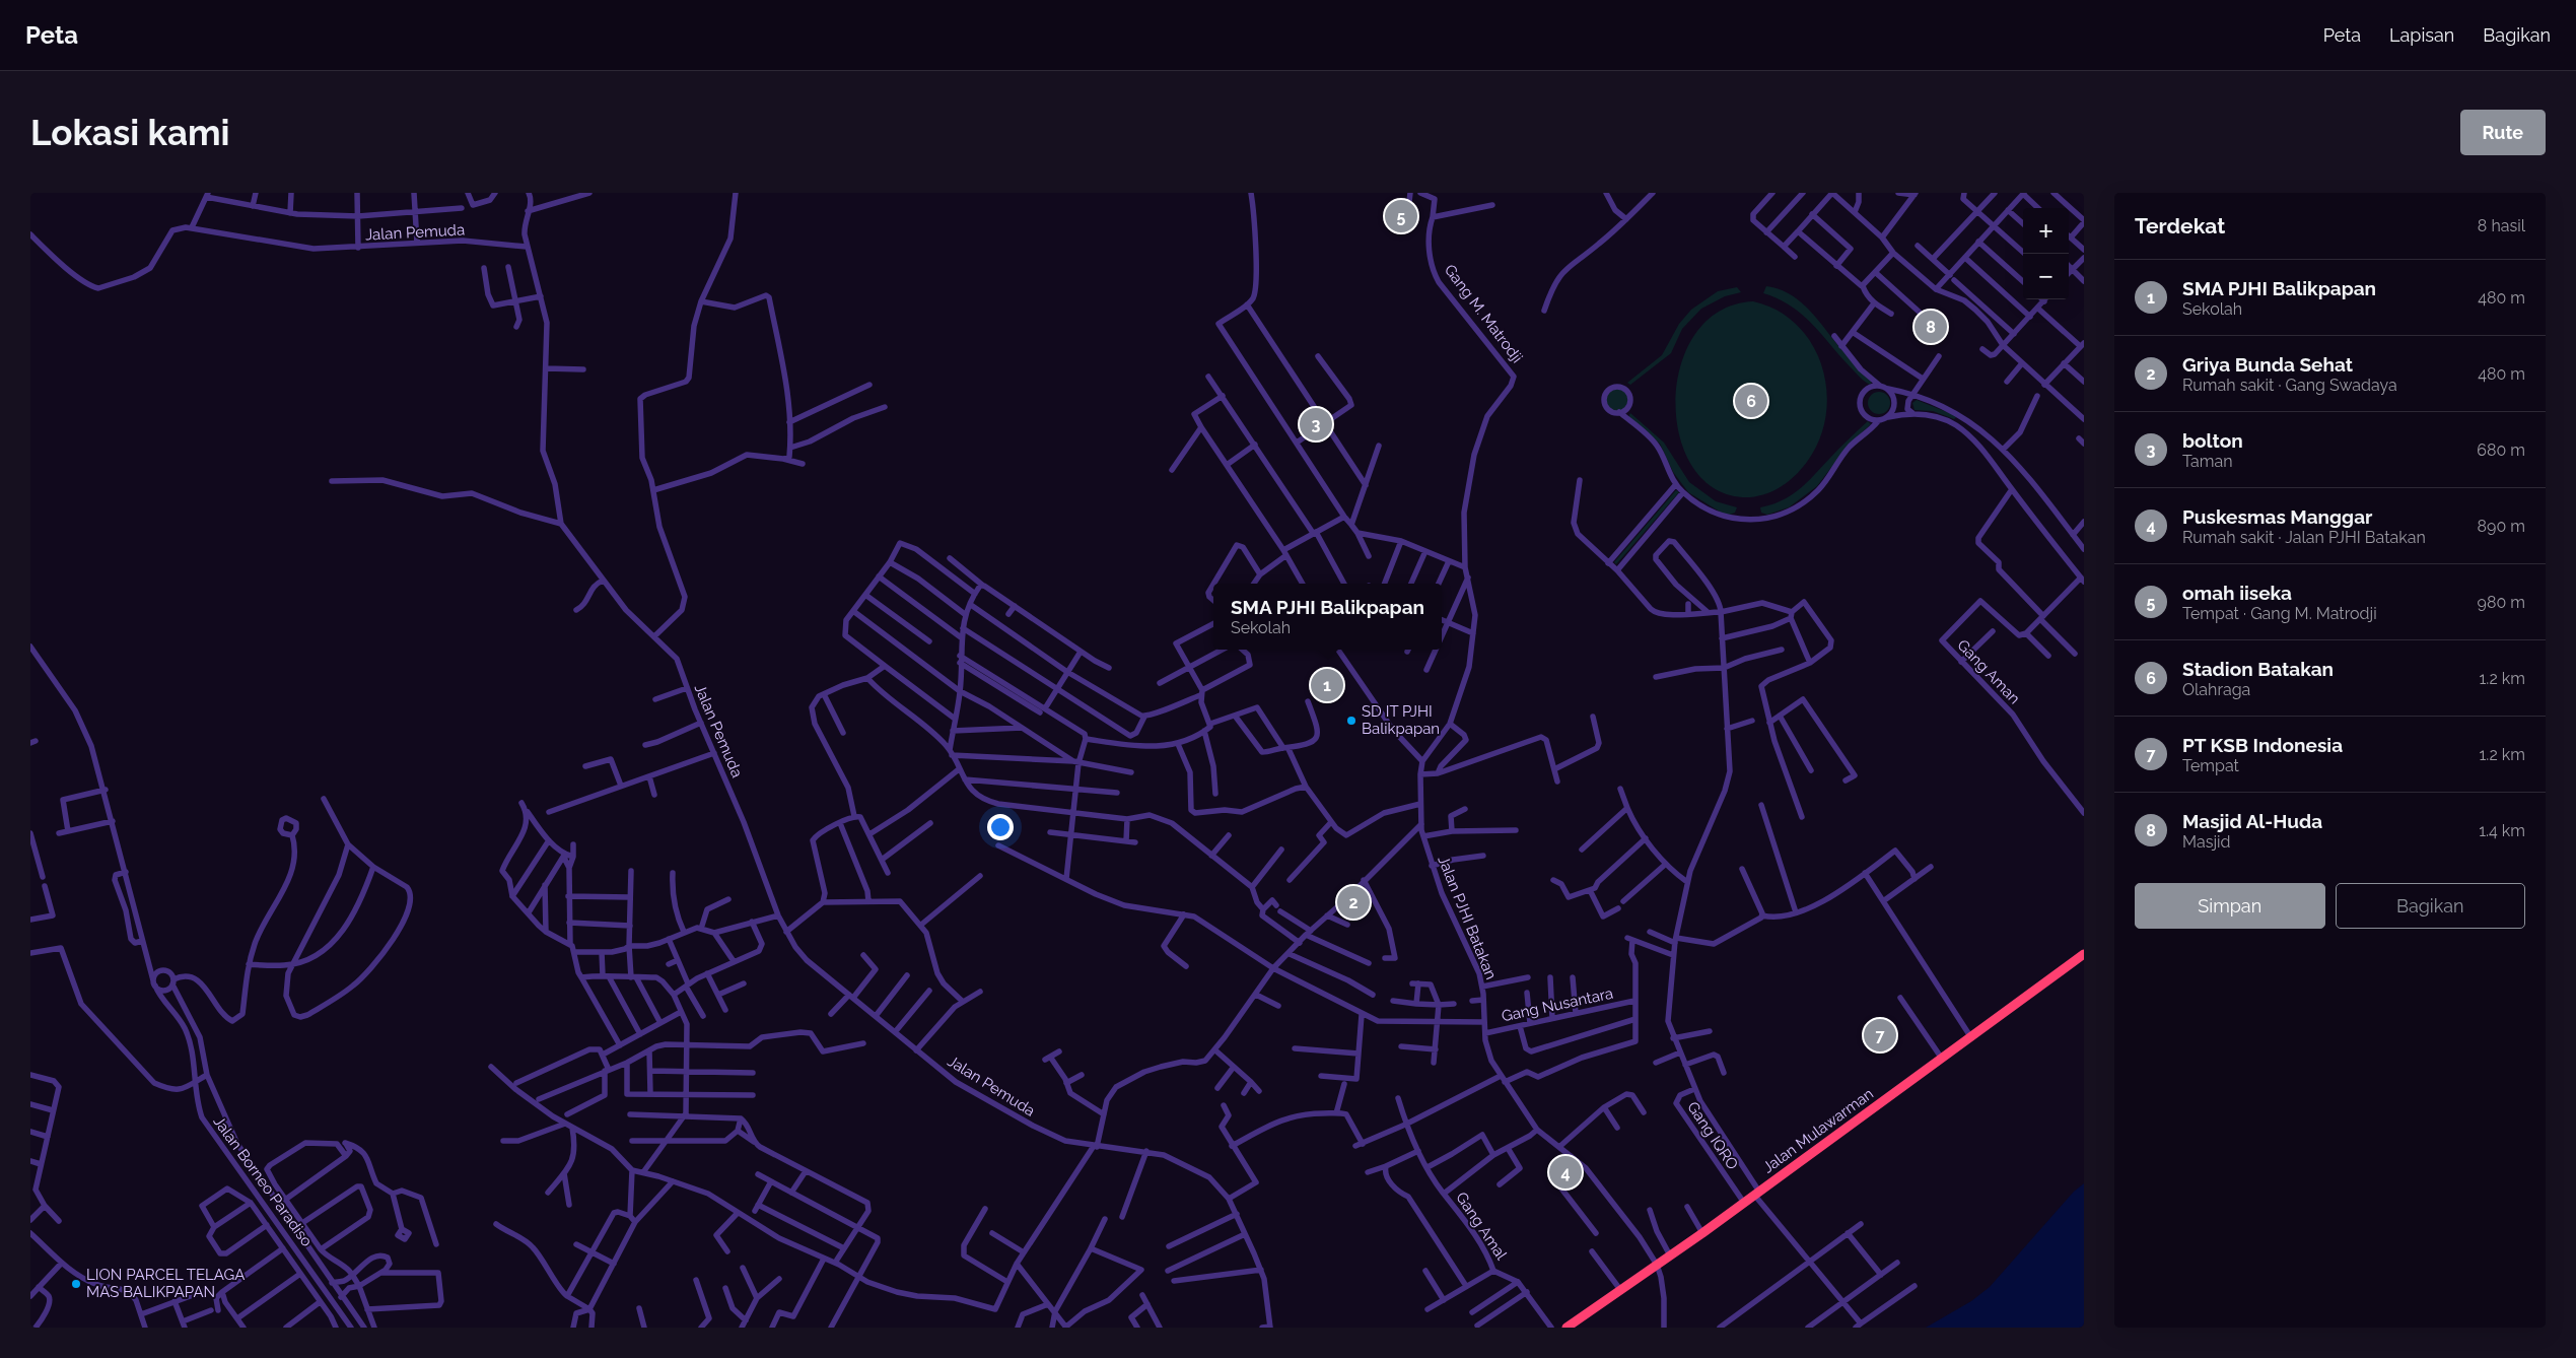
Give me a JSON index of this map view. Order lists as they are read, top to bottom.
{
  "streets": {
    "highway": ["Jalan Mulawarman"],
    "street": [
      "Jalan Pemuda",
      "Gang M. Matrodji",
      "Gang Aman",
      "Jalan PJHI Batakan",
      "Gang Nusantara",
      "Gang IQRO",
      "Jalan Borneo Paradiso",
      "Gang Amal"
    ]
  },
  "crossings": [
    ["Jalan PJHI Batakan", "Gang Nusantara"],
    ["Jalan PJHI Batakan", "Jalan Mulawarman"],
    ["Jalan Mulawarman", "Gang IQRO"]
  ],
  "places": ["SD IT PJHI Balikpapan", "LION PARCEL TELAGA MAS BALIKPAPAN"],
  "page": {
    "header": "Peta",
    "nav": ["Peta", "Lapisan", "Bagikan"],
    "buttons": [
      "Rute",
      ["Simpan", "Bagikan"]
    ],
    "title": "Lokasi kami",
    "heading": ["Terdekat", "8 hasil"],
    "pins": [
      "5",
      "8",
      "6",
      "3",
      "1",
      "2",
      "7",
      "4"
    ],
    "map_buttons": ["+", "−"],
    "list": [
      {
        "mark": "1",
        "name": "SMA PJHI Balikpapan",
        "note": "Sekolah",
        "value": "480 m"
      },
      {
        "mark": "2",
        "name": "Griya Bunda Sehat",
        "note": "Rumah sakit · Gang Swadaya",
        "value": "480 m"
      },
      {
        "mark": "3",
        "name": "bolton",
        "note": "Taman",
        "value": "680 m"
      },
      {
        "mark": "4",
        "name": "Puskesmas Manggar",
        "note": "Rumah sakit · Jalan PJHI Batakan",
        "value": "890 m"
      },
      {
        "mark": "5",
        "name": "omah iiseka",
        "note": "Tempat · Gang M. Matrodji",
        "value": "980 m"
      },
      {
        "mark": "6",
        "name": "Stadion Batakan",
        "note": "Olahraga",
        "value": "1.2 km"
      },
      {
        "mark": "7",
        "name": "PT KSB Indonesia",
        "note": "Tempat",
        "value": "1.2 km"
      },
      {
        "mark": "8",
        "name": "Masjid Al-Huda",
        "note": "Masjid",
        "value": "1.4 km"
      }
    ],
    "popup": ["SMA PJHI Balikpapan", "Sekolah"]
  }
}
